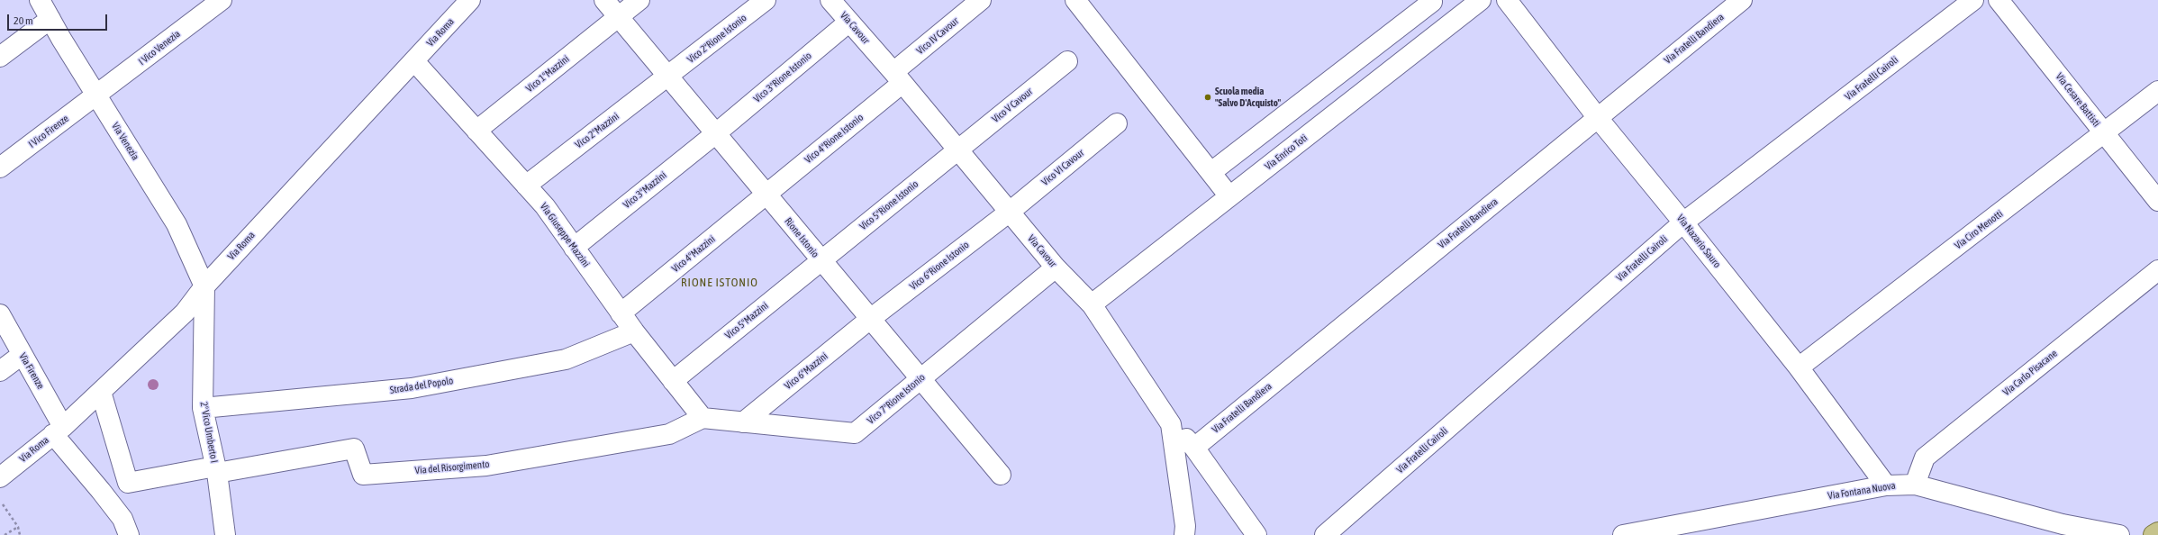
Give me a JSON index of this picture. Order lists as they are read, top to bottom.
{
  "streets": {
    "street": [
      "Via Cavour",
      "Via Roma",
      "Vico IV Cavour",
      "Vico 2°Rione Istonio",
      "Via Fratelli Bandiera",
      "I Vico Venezia",
      "Vico 1°Mazzini",
      "Vico 3°Rione Istonio",
      "Via Fratelli Cairoli",
      "Via Cesare Battisti",
      "Vico V Cavour",
      "Vico 2°Mazzini",
      "I Vico Firenze",
      "Vico 4°Rione Istonio",
      "Via Venezia",
      "Via Enrico Toti",
      "Vico VI Cavour",
      "Vico 3°Mazzini",
      "Vico 5°Rione Istonio",
      "Via Ciro Menotti",
      "Via Giuseppe Mazzini",
      "Rione Istonio",
      "Via Nazario Sauro",
      "Vico 4°Mazzini",
      "Vico 6°Rione Istonio",
      "Vico 5°Mazzini",
      "Via Firenze",
      "Vico 6°Mazzini",
      "Via Carlo Pisacane",
      "Strada del Popolo",
      "Vico 7°Rione Istonio",
      "2° Vico Umberto I",
      "Via del Risorgimento",
      "Via Fontana Nuova"
    ]
  },
  "crossings": [
    ["Via Cavour", "Vico IV Cavour"],
    ["Via Cavour", "Vico 3°Rione Istonio"],
    ["Via Cavour", "Vico V Cavour"],
    ["Via Cavour", "Vico 4°Rione Istonio"],
    ["Via Cavour", "Via Enrico Toti"],
    ["Via Cavour", "Vico VI Cavour"],
    ["Via Cavour", "Vico 5°Rione Istonio"],
    ["Via Cavour", "Vico 6°Rione Istonio"],
    ["Via Cavour", "Vico 7°Rione Istonio"],
    ["Via Roma", "Via Venezia"],
    ["Via Roma", "Via Giuseppe Mazzini"],
    ["Via Roma", "Via Firenze"],
    ["Via Roma", "2° Vico Umberto I"],
    ["Vico IV Cavour", "Vico 4°Rione Istonio"],
    ["Vico 2°Rione Istonio", "Vico 2°Mazzini"],
    ["Vico 2°Rione Istonio", "Rione Istonio"],
    ["Via Fratelli Bandiera", "Via Nazario Sauro"],
    ["I Vico Venezia", "I Vico Firenze"],
    ["I Vico Venezia", "Via Venezia"],
    ["Vico 1°Mazzini", "Via Giuseppe Mazzini"],
    ["Vico 1°Mazzini", "Rione Istonio"],
    ["Vico 3°Rione Istonio", "Vico 3°Mazzini"],
    ["Vico 3°Rione Istonio", "Rione Istonio"],
    ["Via Fratelli Cairoli", "Via Nazario Sauro"],
    ["Via Cesare Battisti", "Via Ciro Menotti"],
    ["Vico V Cavour", "Vico 5°Rione Istonio"],
    ["Vico 2°Mazzini", "Via Giuseppe Mazzini"],
    ["Vico 2°Mazzini", "Rione Istonio"],
    ["I Vico Firenze", "Via Venezia"],
    ["Vico 4°Rione Istonio", "Rione Istonio"],
    ["Vico 4°Rione Istonio", "Vico 4°Mazzini"],
    ["Via Venezia", "2° Vico Umberto I"],
    ["Vico VI Cavour", "Vico 6°Rione Istonio"],
    ["Vico 3°Mazzini", "Via Giuseppe Mazzini"],
    ["Vico 3°Mazzini", "Rione Istonio"],
    ["Vico 5°Rione Istonio", "Rione Istonio"],
    ["Vico 5°Rione Istonio", "Vico 5°Mazzini"],
    ["Via Ciro Menotti", "Via Nazario Sauro"],
    ["Via Giuseppe Mazzini", "Vico 4°Mazzini"],
    ["Via Giuseppe Mazzini", "Vico 5°Mazzini"],
    ["Via Giuseppe Mazzini", "Strada del Popolo"],
    ["Via Giuseppe Mazzini", "Vico 7°Rione Istonio"],
    ["Via Giuseppe Mazzini", "Via del Risorgimento"],
    ["Rione Istonio", "Vico 4°Mazzini"],
    ["Rione Istonio", "Vico 6°Rione Istonio"],
    ["Rione Istonio", "Vico 5°Mazzini"],
    ["Rione Istonio", "Vico 6°Mazzini"],
    ["Rione Istonio", "Vico 7°Rione Istonio"],
    ["Via Nazario Sauro", "Via Fontana Nuova"],
    ["Vico 6°Rione Istonio", "Vico 6°Mazzini"],
    ["Vico 6°Mazzini", "Vico 7°Rione Istonio"],
    ["Via Carlo Pisacane", "Via Fontana Nuova"],
    ["Strada del Popolo", "2° Vico Umberto I"],
    ["Vico 7°Rione Istonio", "Via del Risorgimento"],
    ["2° Vico Umberto I", "Via del Risorgimento"]
  ],
  "districts": ["RIONE ISTONIO"],
  "places": ["Scuola media \"Salvo D'Acquisto\""],
  "scale_bar": "20 m"
}
